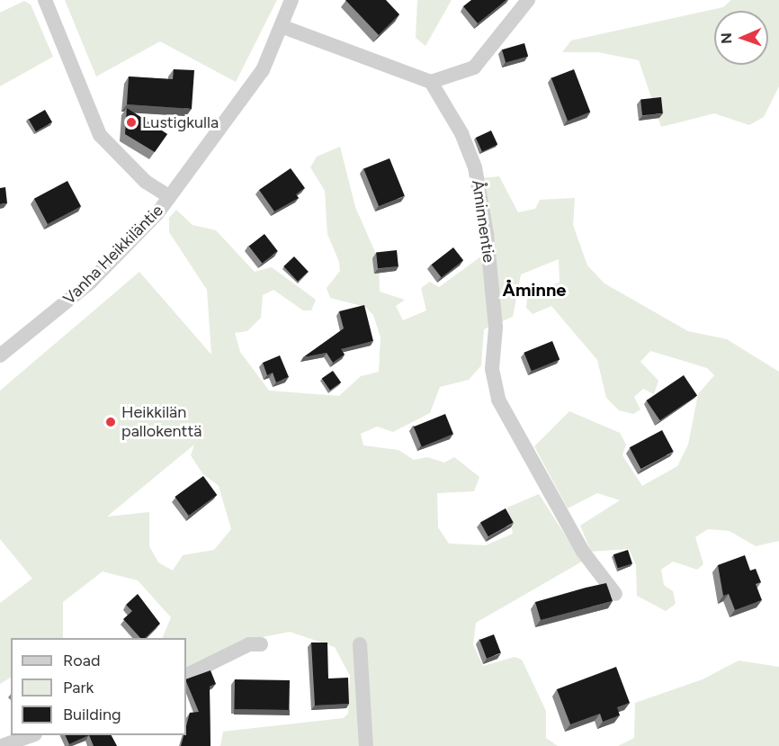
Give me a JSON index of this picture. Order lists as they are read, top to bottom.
{
  "streets": {
    "street": ["Åminnentie", "Vanha Heikkiläntie"]
  },
  "districts": ["Åminne"],
  "places": ["Lustigkulla", "Heikkilän pallokenttä"],
  "legend": ["Road", "Park", "Building"],
  "north": "left"
}
